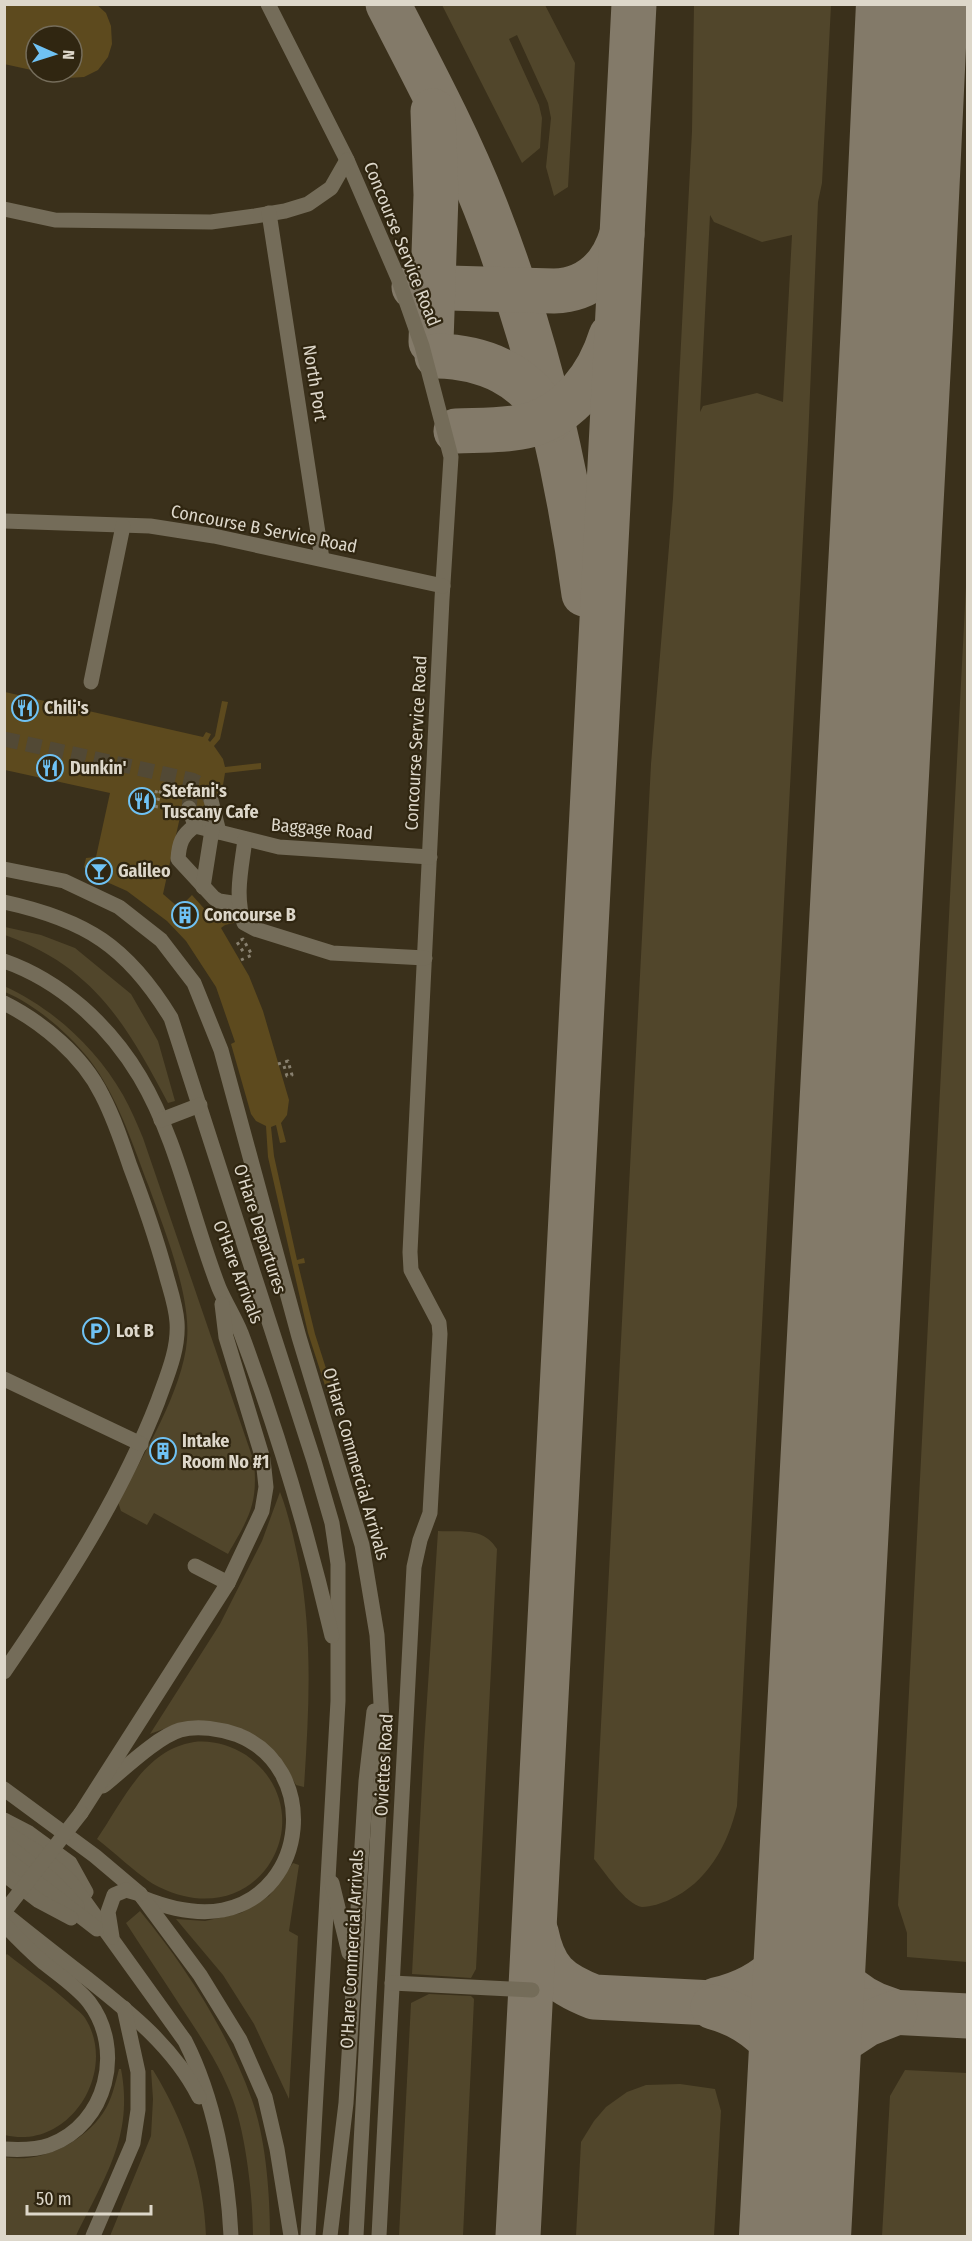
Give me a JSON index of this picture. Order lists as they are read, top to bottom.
{
  "streets": {
    "street": [
      "Concourse Service Road",
      "North Port",
      "Concourse B Service Road",
      "Baggage Road",
      "O'Hare Departures",
      "O'Hare Arrivals",
      "O'Hare Commercial Arrivals",
      "Oviettes Road"
    ]
  },
  "crossings": [
    ["Concourse Service Road", "Concourse B Service Road"],
    ["Concourse Service Road", "Baggage Road"],
    ["Concourse Service Road", "Oviettes Road"],
    ["North Port", "Concourse B Service Road"],
    ["O'Hare Departures", "O'Hare Arrivals"]
  ],
  "places": {
    "restaurant": ["Chili's", "Dunkin'", "Stefani's Tuscany Cafe"],
    "bar": ["Galileo"],
    "building": ["Concourse B", "Intake Room No #1"],
    "parking": ["Lot B"]
  },
  "scale_bar": "50 m",
  "north": "right"
}
